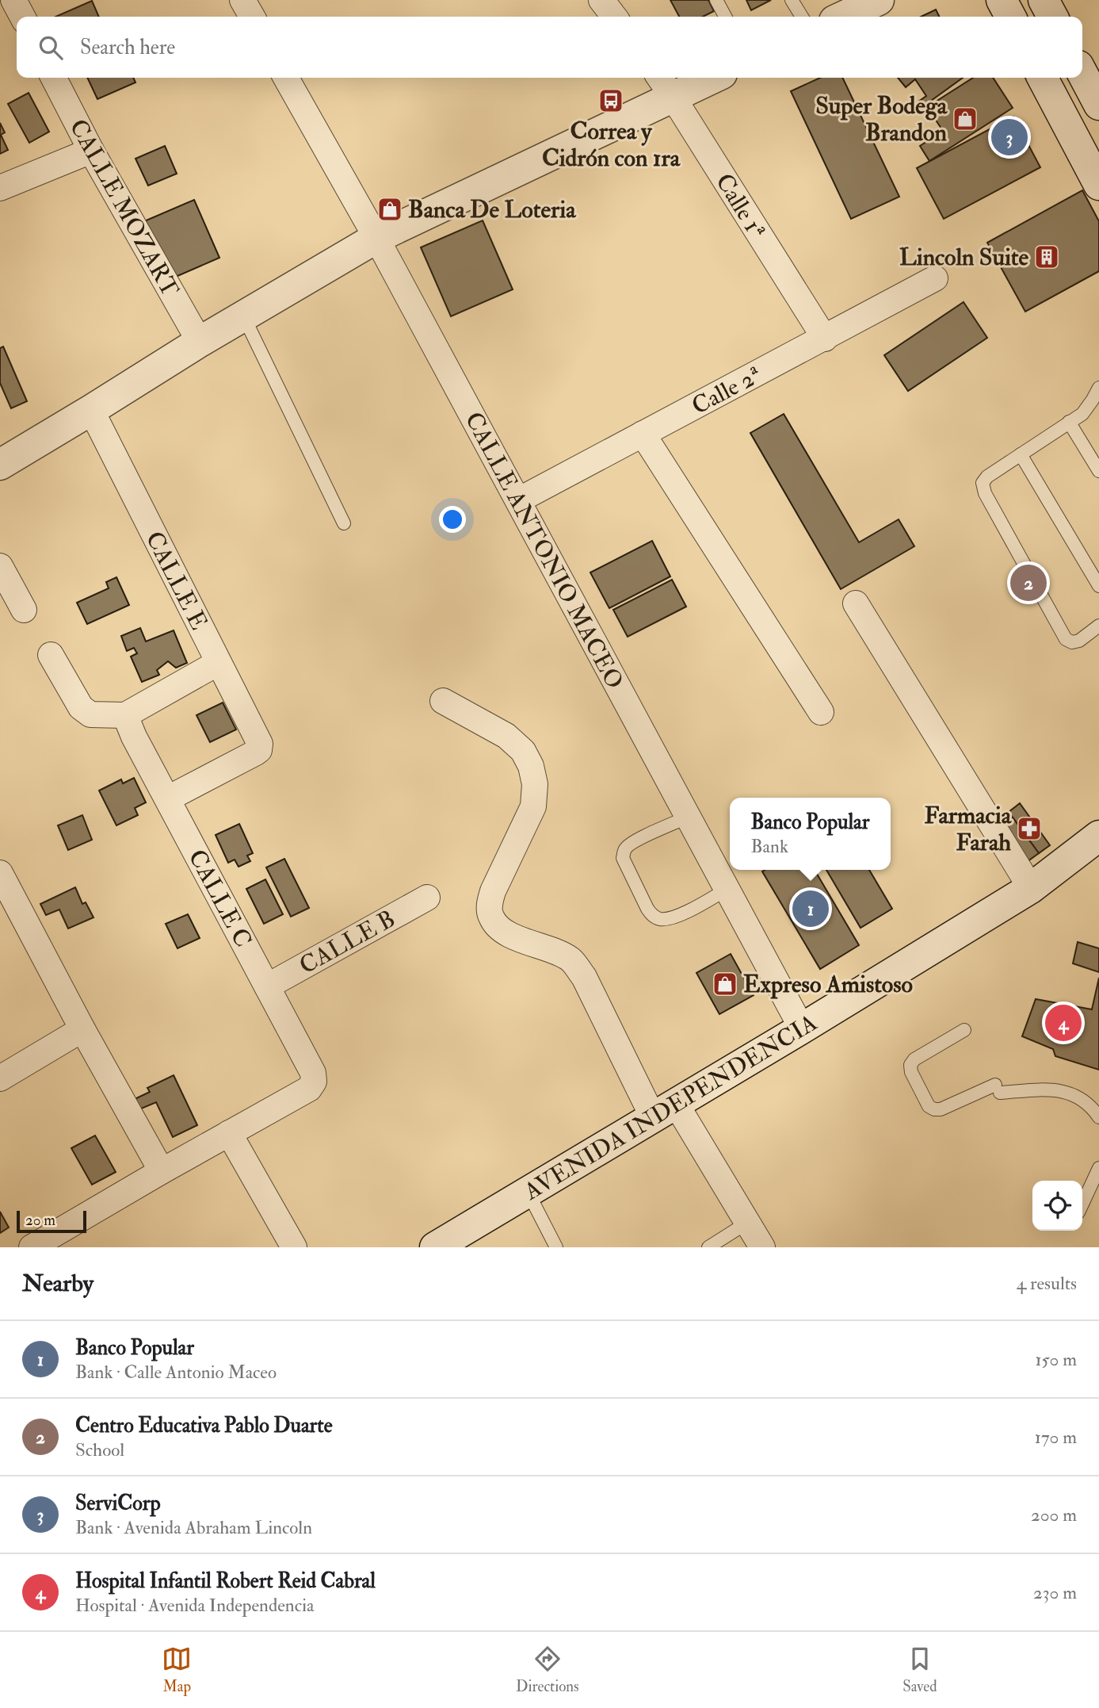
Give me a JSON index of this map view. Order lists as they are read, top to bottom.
{
  "streets": {
    "main road": ["AVENIDA INDEPENDENCIA"],
    "street": [
      "Calle 1ª",
      "CALLE MOZART",
      "Calle 2ª",
      "CALLE ANTONIO MACEO",
      "CALLE E",
      "CALLE C",
      "CALLE B"
    ]
  },
  "crossings": [
    ["Calle 1ª", "Calle 2ª"],
    ["Calle 2ª", "CALLE ANTONIO MACEO"],
    ["CALLE ANTONIO MACEO", "AVENIDA INDEPENDENCIA"],
    ["CALLE E", "CALLE C"],
    ["CALLE C", "CALLE B"]
  ],
  "places": {
    "bus stop": ["Correa y Cidrón con 1ra"],
    "shop": ["Super Bodega Brandon", "Banca De Loteria", "Expreso Amistoso"],
    "building": ["Lincoln Suite"],
    "pharmacy": ["Farmacia Farah"]
  },
  "scale_bar": "20 m",
  "page": {
    "search": "Search here",
    "pins": [
      "3",
      "2",
      "1",
      "4"
    ],
    "popup": ["Banco Popular", "Bank"],
    "scale": "20 m",
    "heading": ["Nearby", "4 results"],
    "list": [
      {
        "mark": "1",
        "name": "Banco Popular",
        "note": "Bank · Calle Antonio Maceo",
        "value": "150 m"
      },
      {
        "mark": "2",
        "name": "Centro Educativa Pablo Duarte",
        "note": "School",
        "value": "170 m"
      },
      {
        "mark": "3",
        "name": "ServiCorp",
        "note": "Bank · Avenida Abraham Lincoln",
        "value": "200 m"
      },
      {
        "mark": "4",
        "name": "Hospital Infantil Robert Reid Cabral",
        "note": "Hospital · Avenida Independencia",
        "value": "230 m"
      }
    ],
    "nav": ["Map", "Directions", "Saved"]
  }
}
